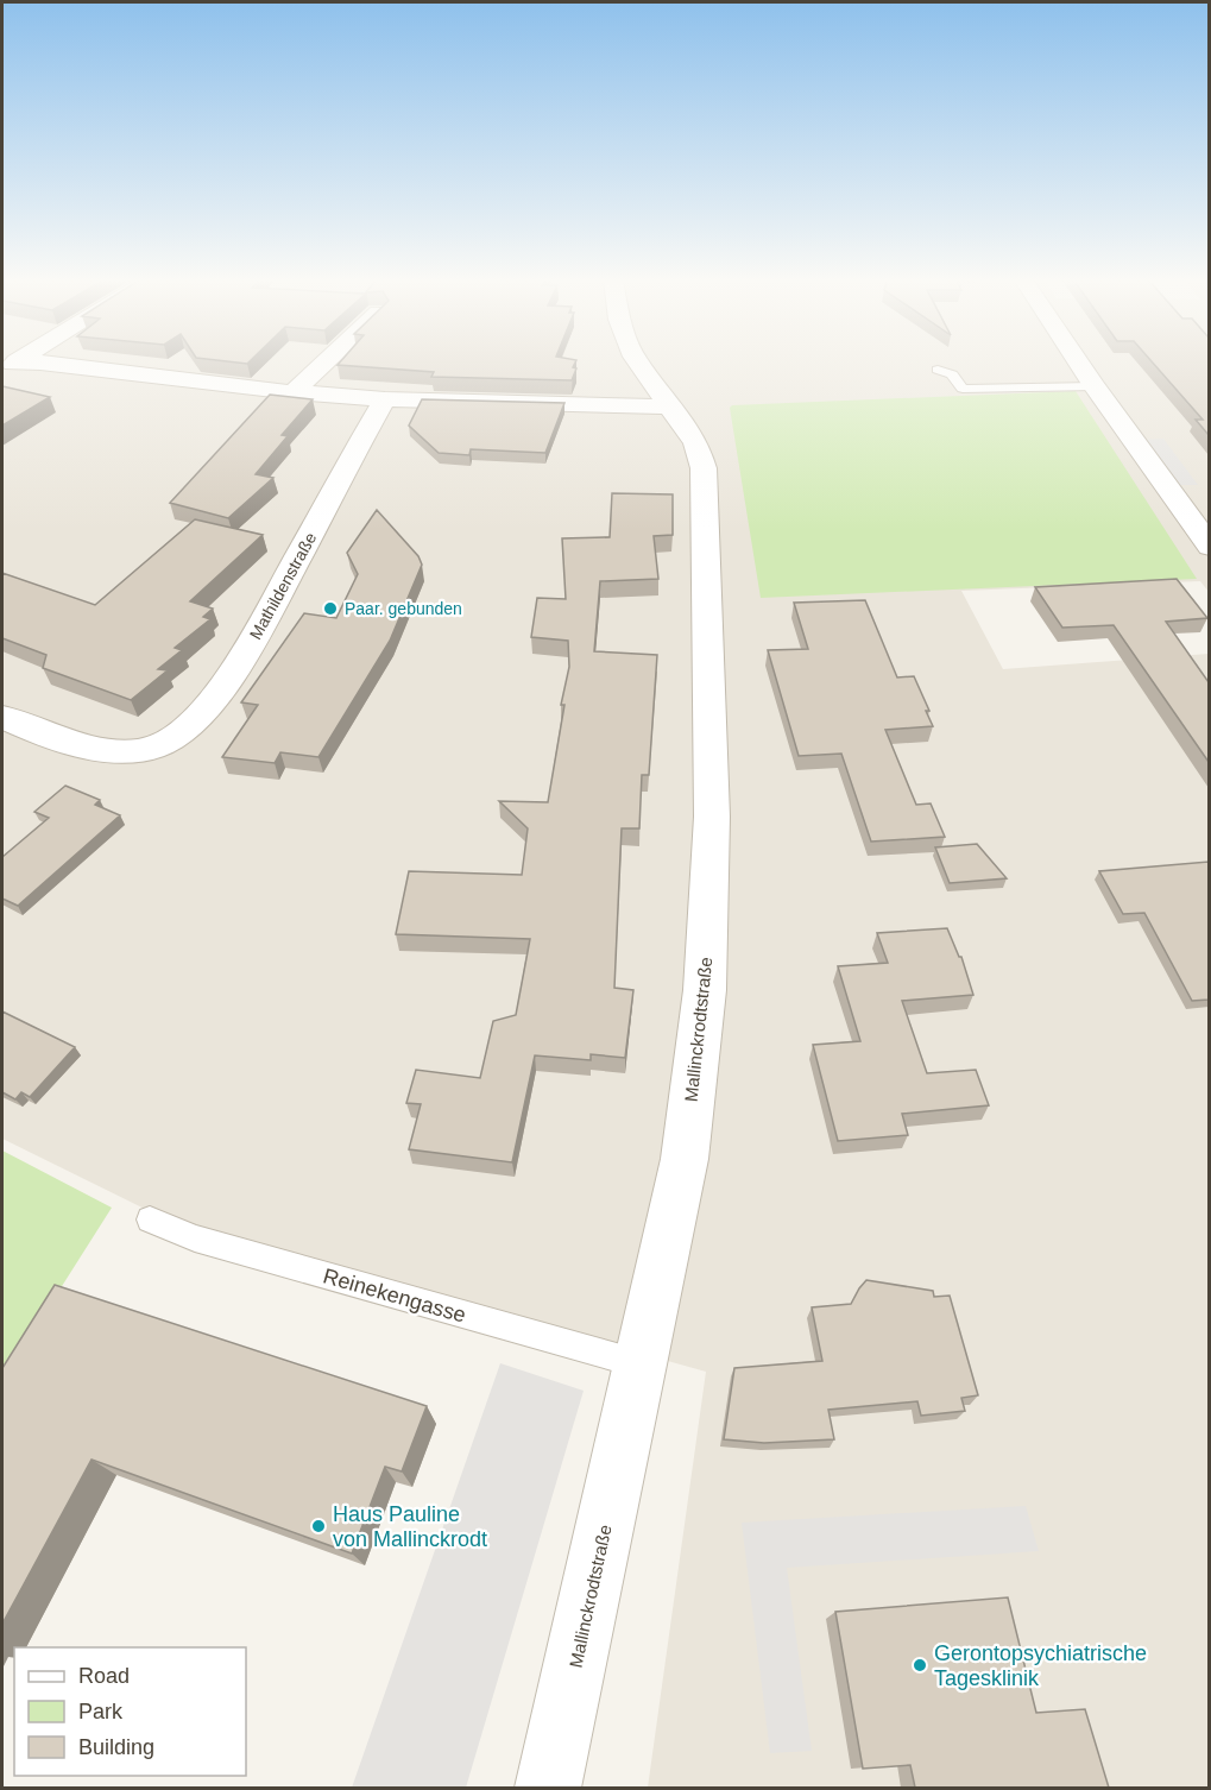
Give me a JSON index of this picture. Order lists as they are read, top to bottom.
{
  "streets": {
    "street": ["Mathildenstraße", "Mallinckrodtstraße"],
    "lane": ["Reinekengasse"]
  },
  "crossings": [
    ["Mallinckrodtstraße", "Reinekengasse"]
  ],
  "places": ["Paar. gebunden", "Haus Pauline von Mallinckrodt", "Gerontopsychiatrische Tagesklinik"],
  "legend": ["Road", "Park", "Building"]
}
